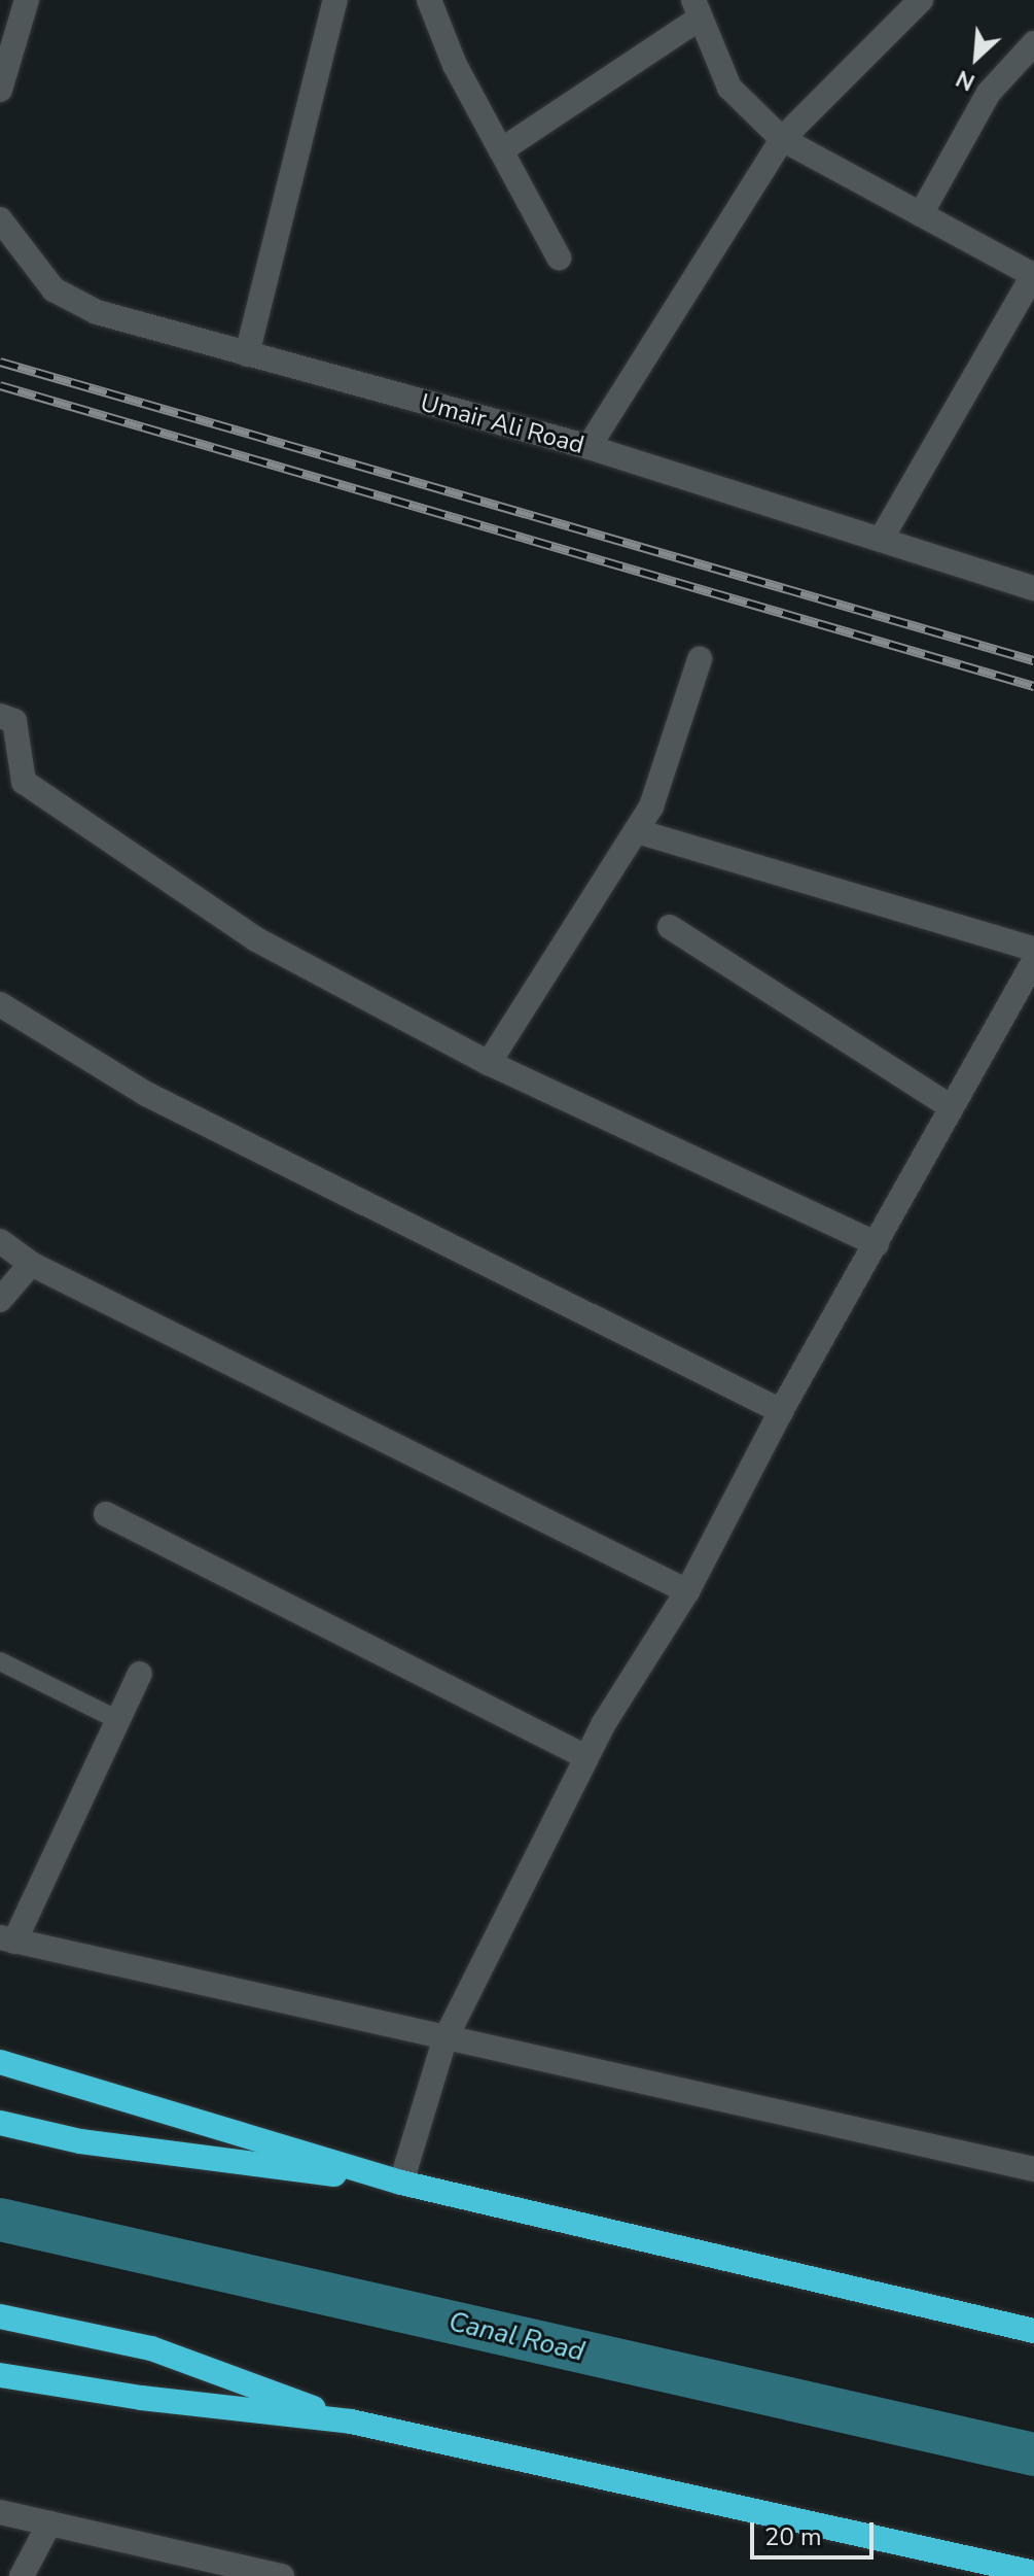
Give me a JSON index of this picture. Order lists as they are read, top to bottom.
{
  "streets": {
    "street": ["Umair Ali Road"]
  },
  "water": ["Canal Road"],
  "scale_bar": "20 m",
  "north": "bottom left"
}
